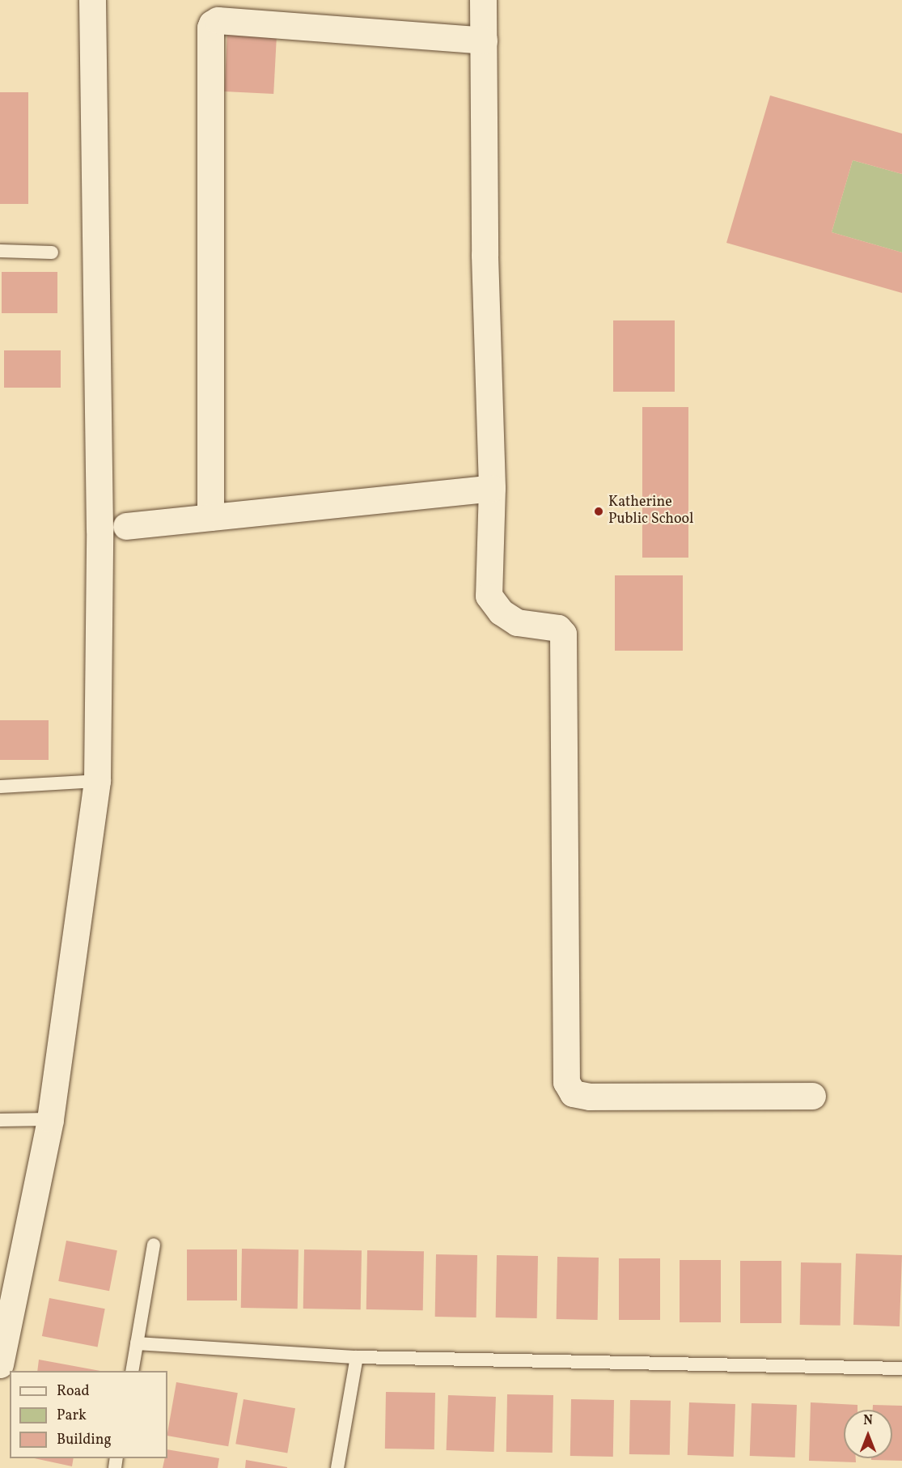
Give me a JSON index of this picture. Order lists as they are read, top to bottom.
{
  "places": ["Katherine Public School"],
  "legend": ["Road", "Park", "Building"],
  "north": "top"
}
